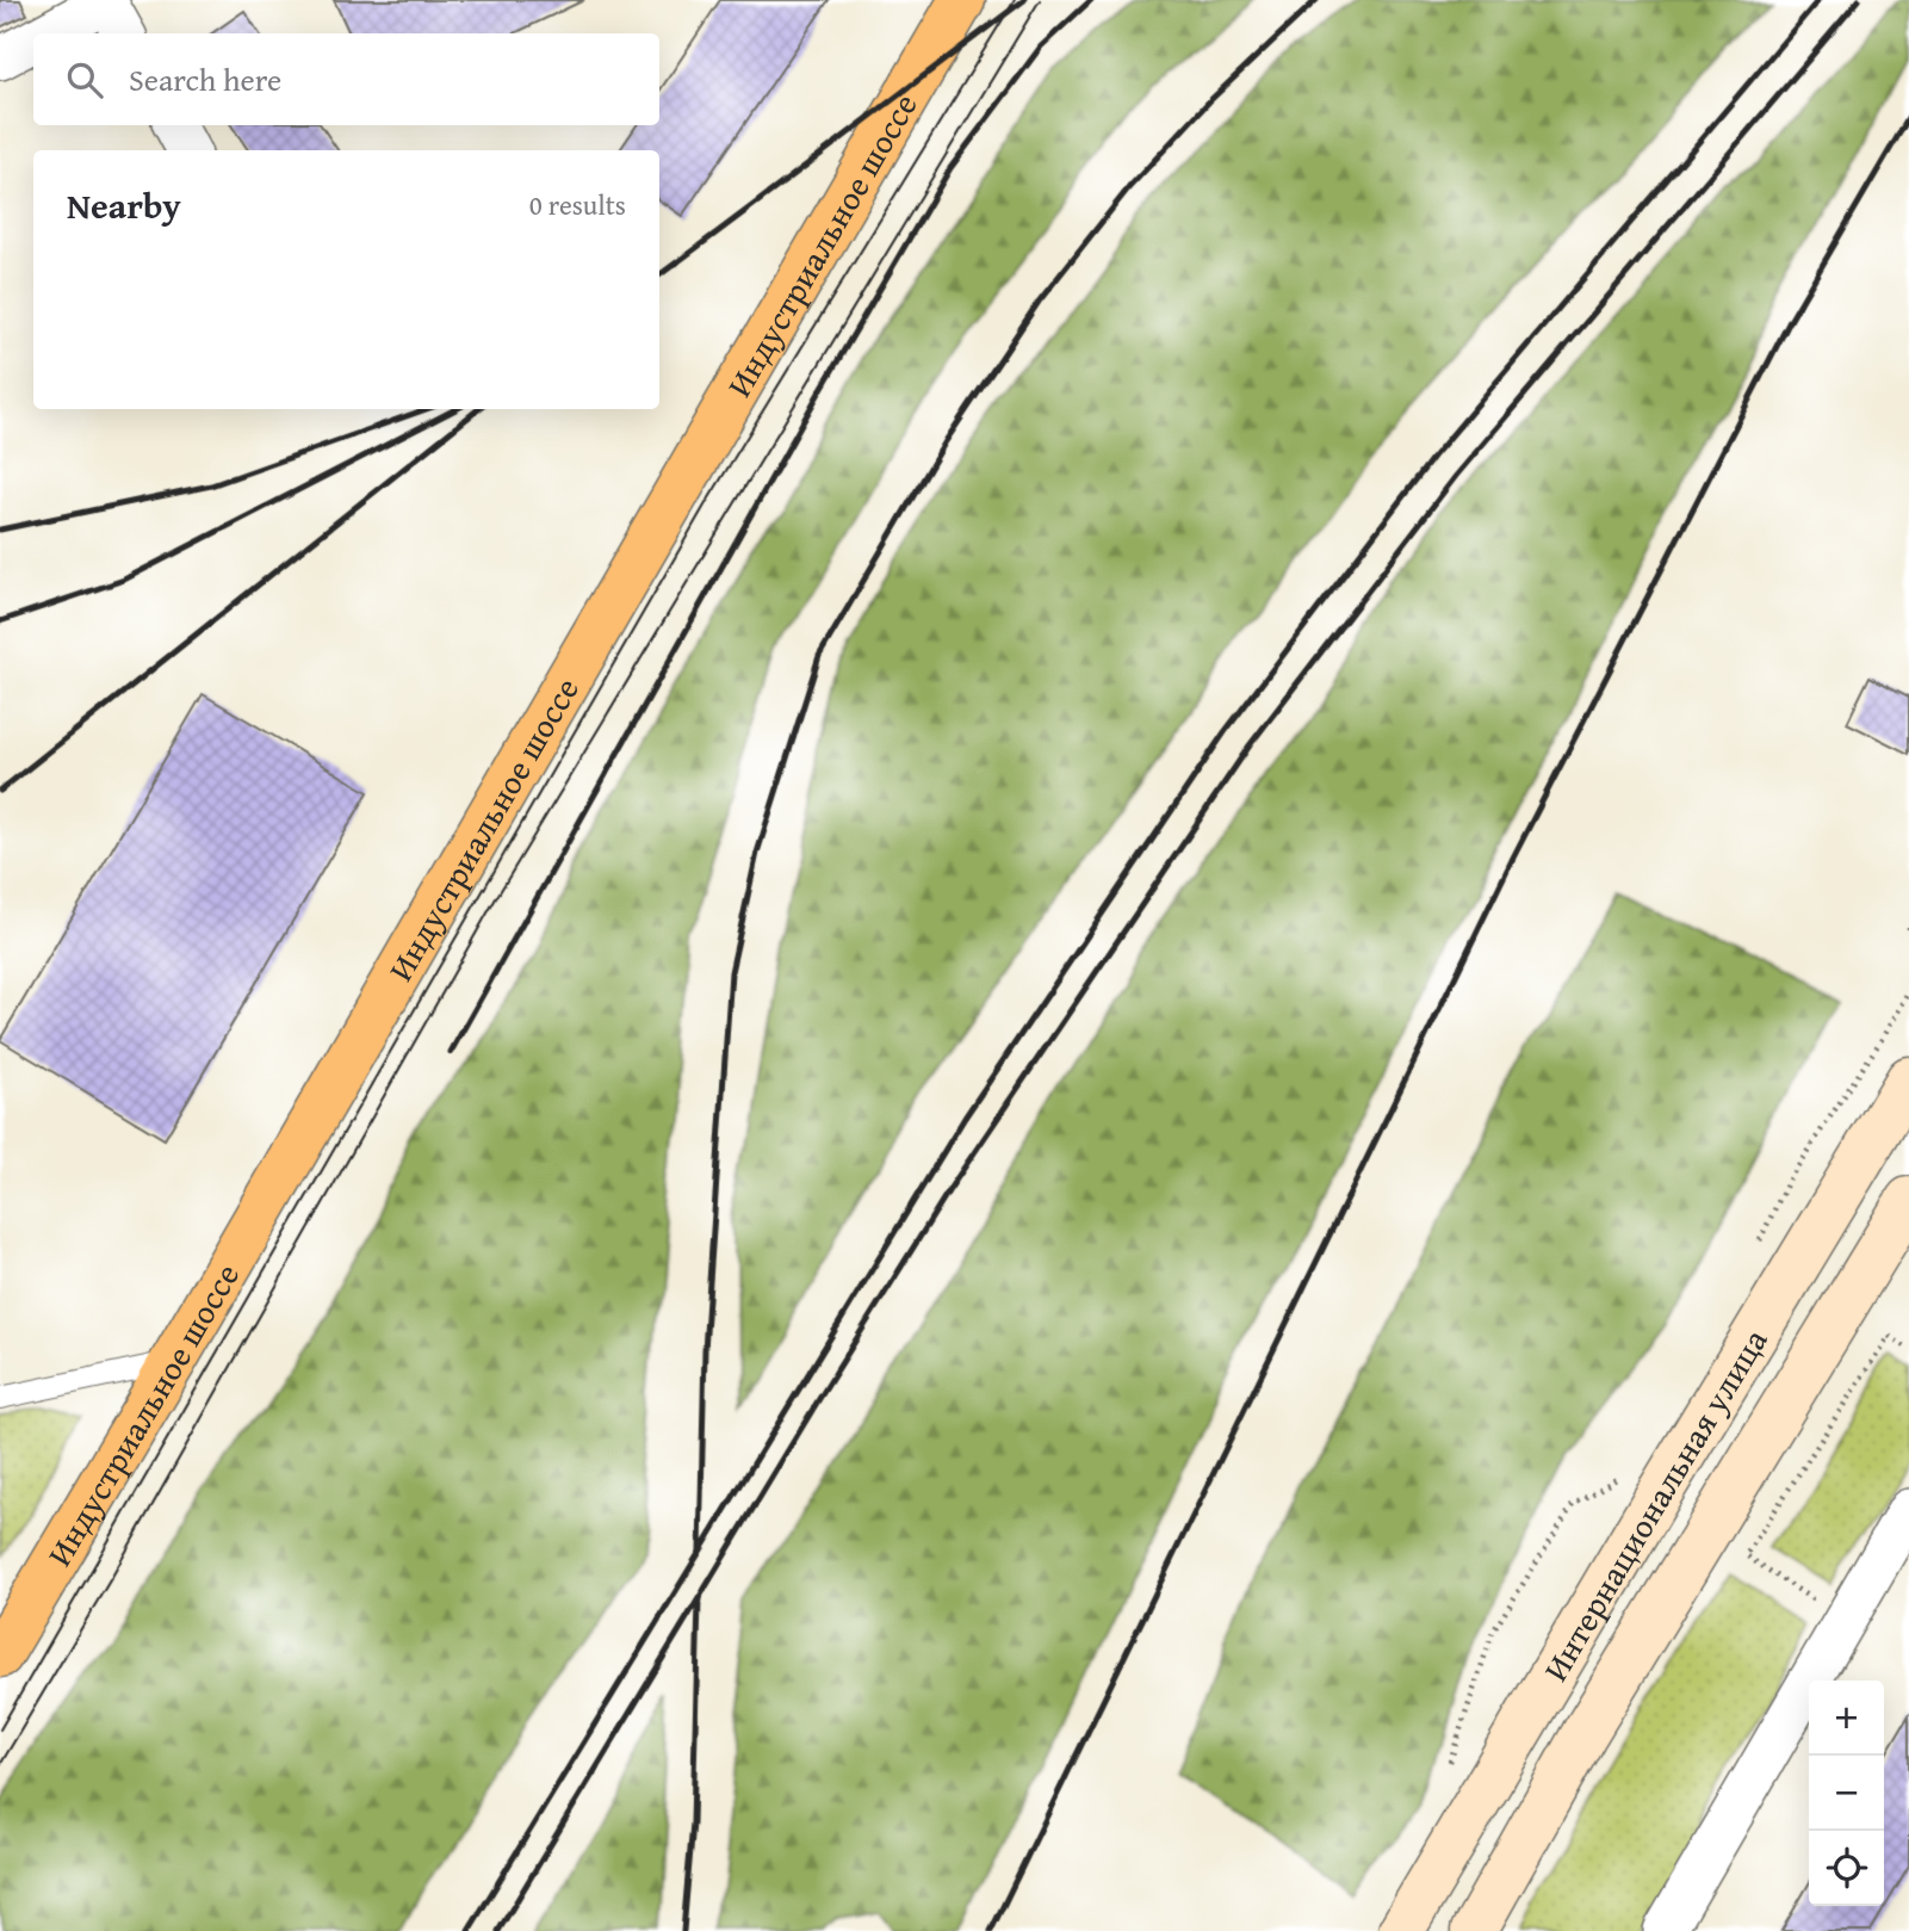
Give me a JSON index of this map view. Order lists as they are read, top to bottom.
{
  "streets": {
    "main road": ["Индустриальное шоссе", "Интернациональная улица"]
  },
  "page": {
    "search": "Search here",
    "heading": ["Nearby", "0 results"],
    "map_buttons": ["+", "−"]
  }
}
